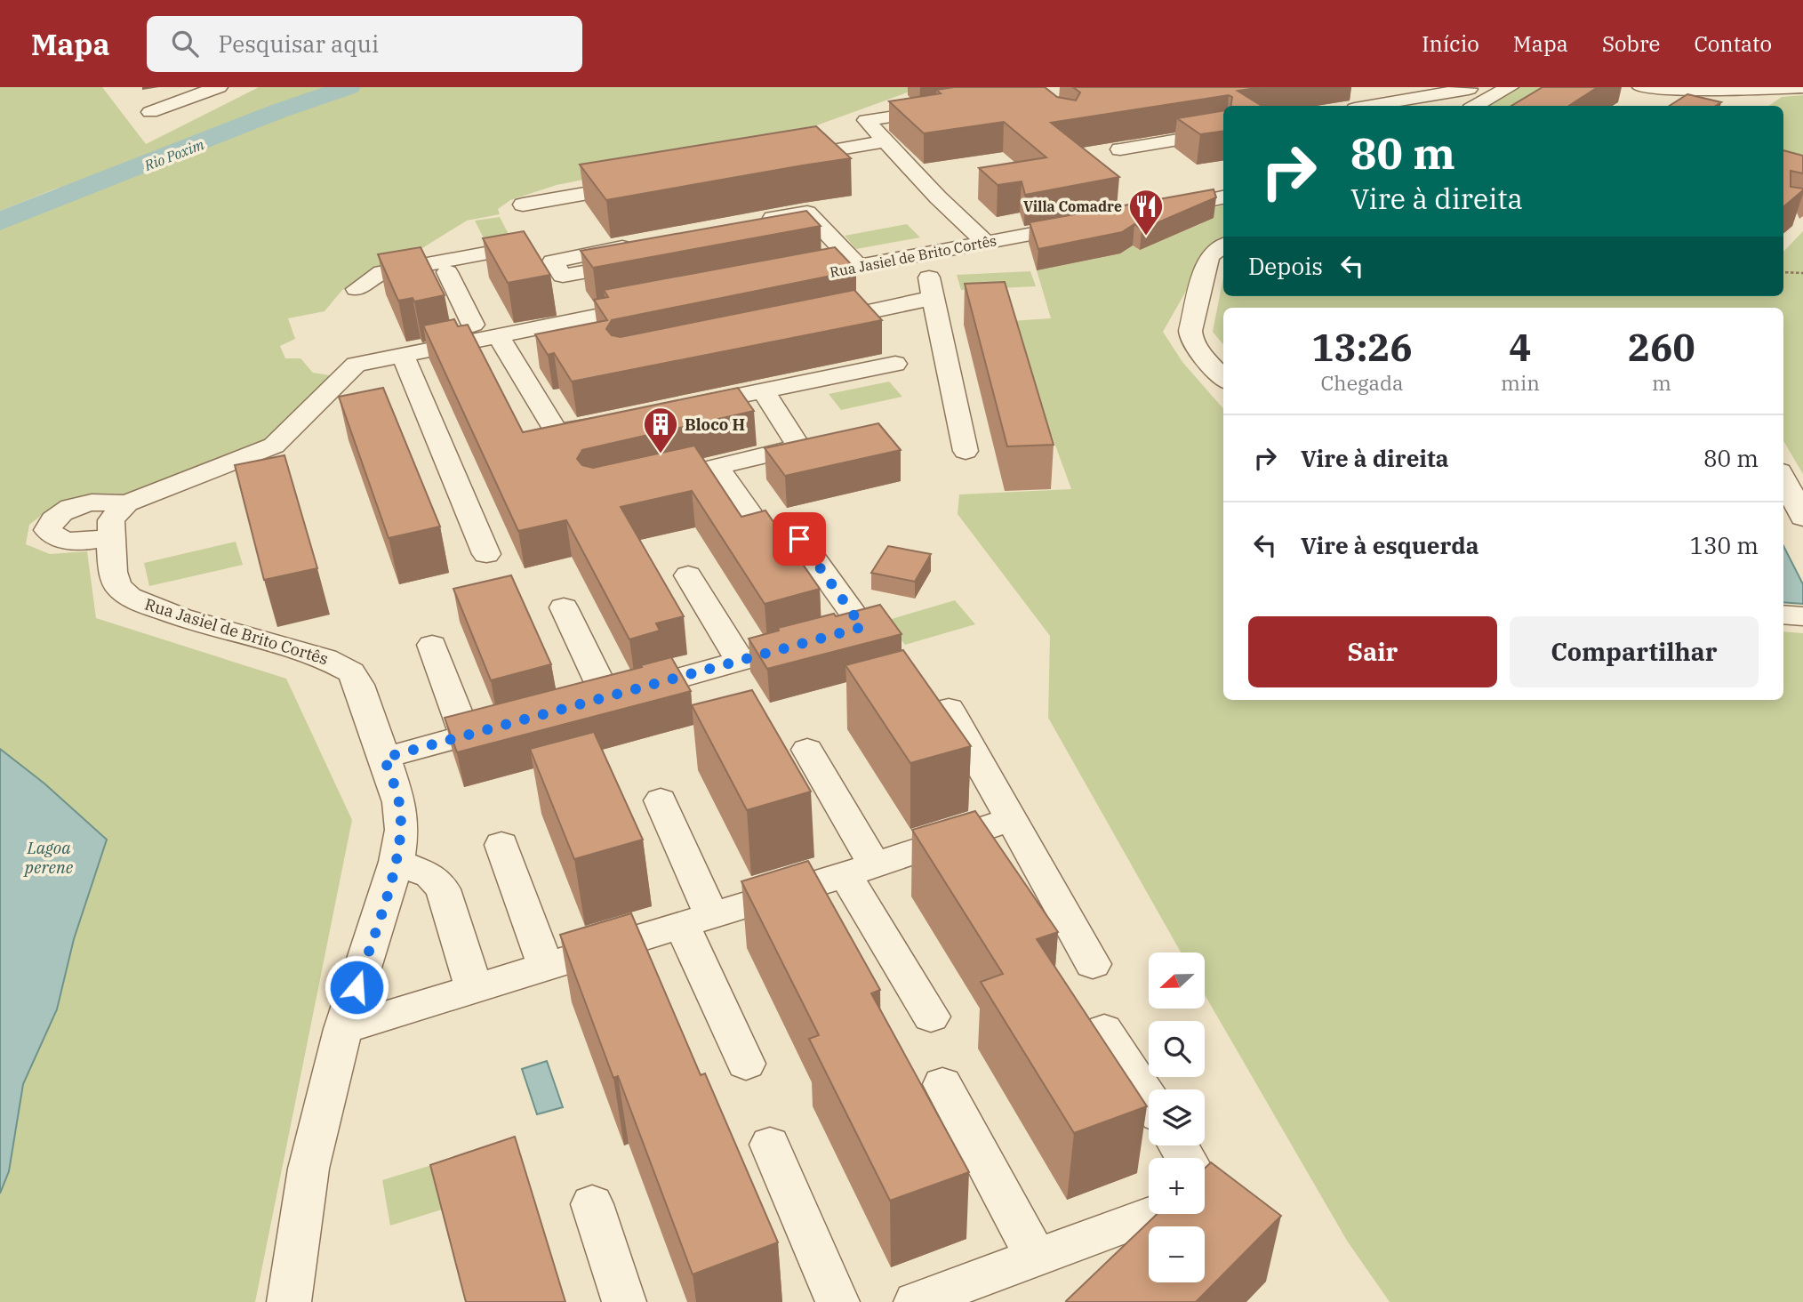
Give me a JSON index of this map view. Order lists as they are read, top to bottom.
{
  "streets": {
    "street": ["Rua Jasiel de Brito Cortês"]
  },
  "water": ["Rio Poxim", "Lagoa perene"],
  "places": {
    "restaurant": ["Villa Comadre"],
    "building": ["Bloco H"]
  },
  "north": "left",
  "page": {
    "header": "Mapa",
    "search": "Pesquisar aqui",
    "nav": [
      "Início",
      "Mapa",
      "Sobre",
      "Contato"
    ],
    "turn": ["80 m", "Vire à direita"],
    "then": "Depois",
    "eta": [
      "13:26",
      "Chegada",
      "4",
      "min",
      "260",
      "m"
    ],
    "list": [
      {
        "name": "Vire à direita",
        "value": "80 m"
      },
      {
        "name": "Vire à esquerda",
        "value": "130 m"
      }
    ],
    "buttons": ["Sair", "Compartilhar"],
    "map_buttons": ["+", "−"]
  }
}
